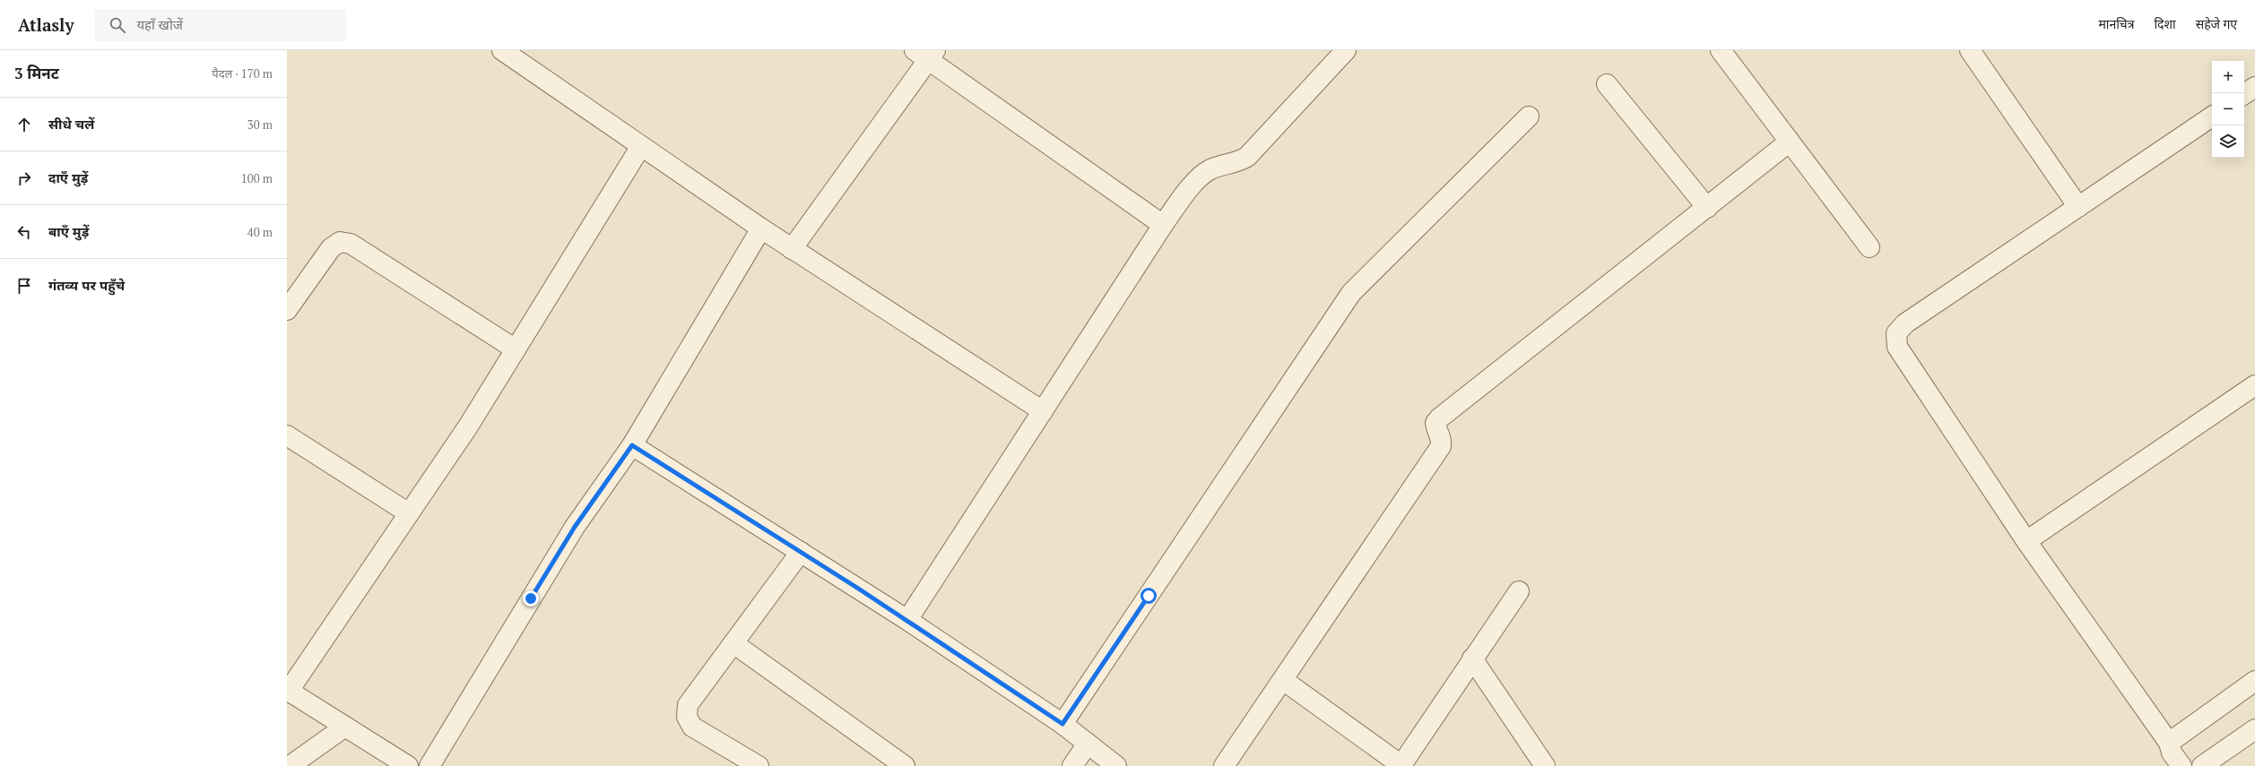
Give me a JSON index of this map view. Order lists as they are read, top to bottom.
{
  "page": {
    "header": "Atlasly",
    "search": "यहाँ खोजें",
    "nav": ["मानचित्र", "दिशा", "सहेजे गए"],
    "heading": ["3 मिनट", "पैदल · 170 m"],
    "map_buttons": ["+", "−"],
    "list": [
      ["सीधे चलें", "30 m"],
      ["दाएँ मुड़ें", "100 m"],
      ["बाएँ मुड़ें", "40 m"],
      "गंतव्य पर पहुँचे"
    ]
  }
}
